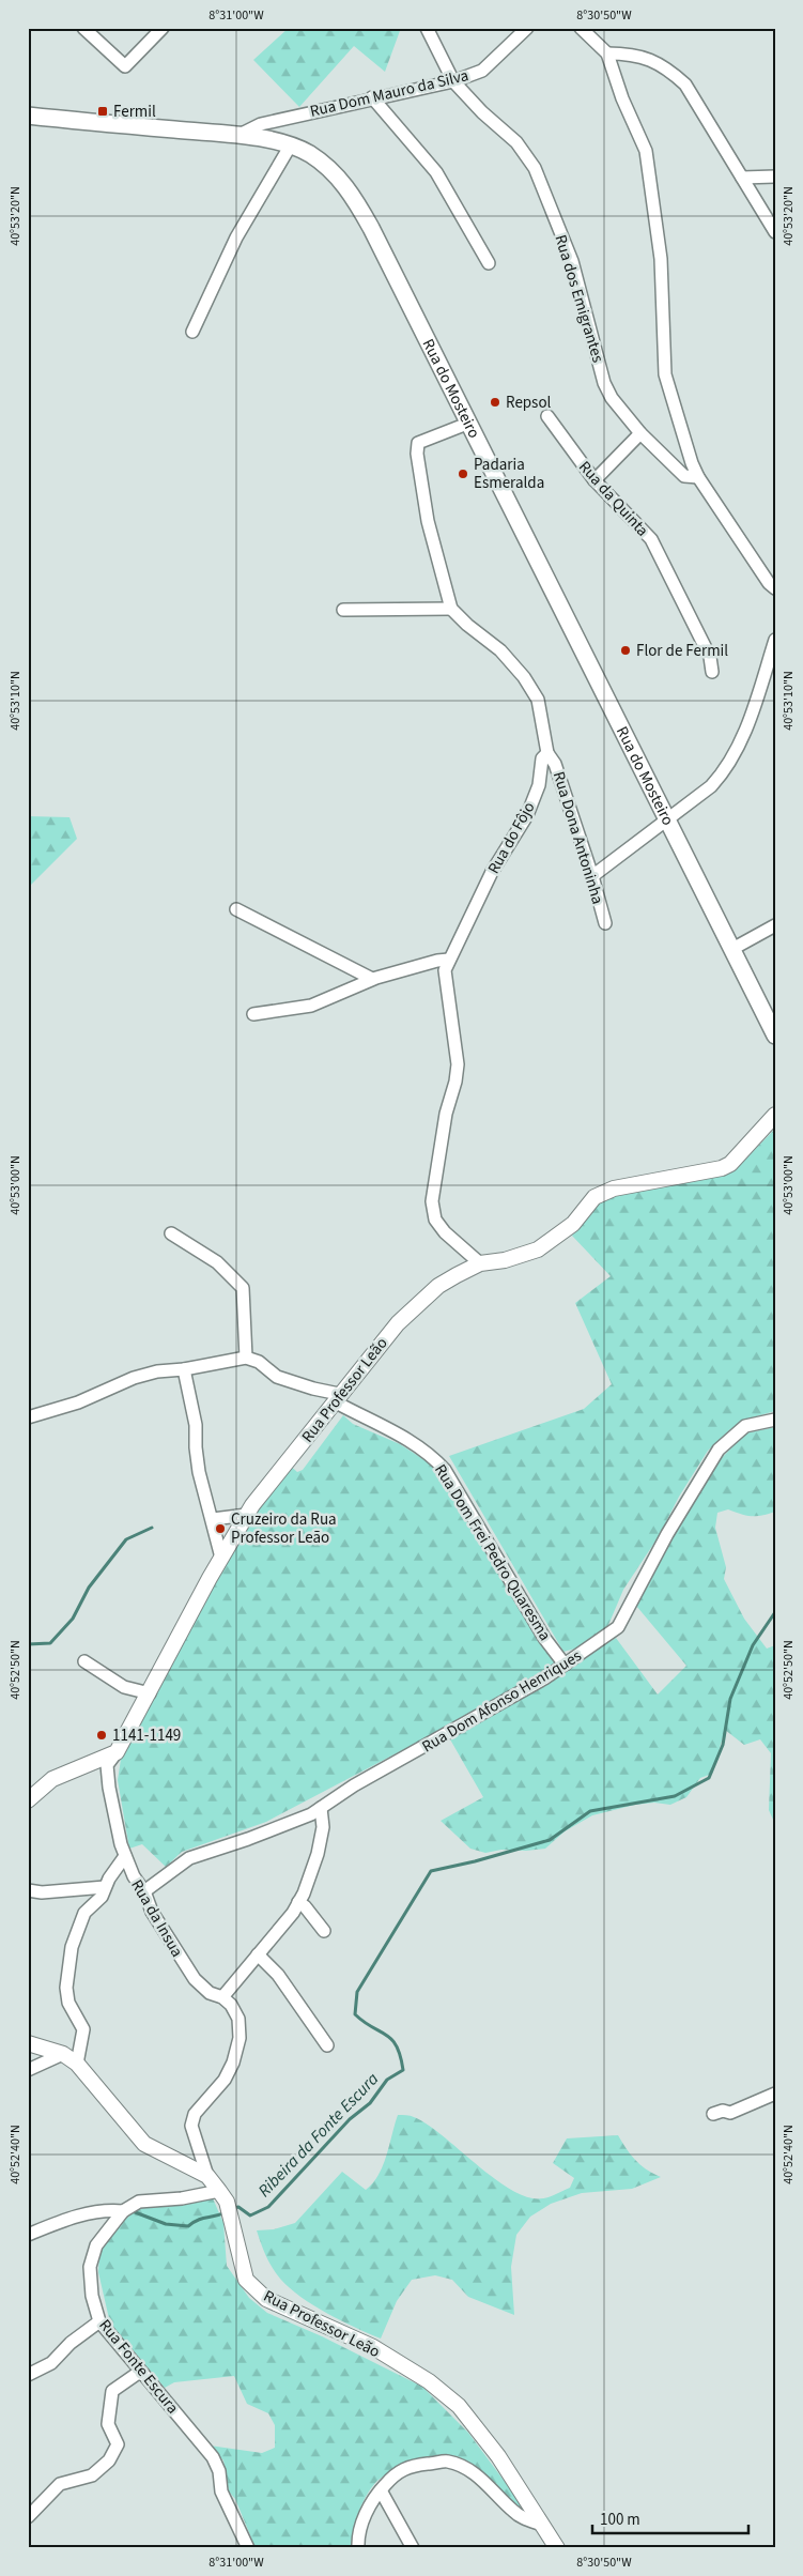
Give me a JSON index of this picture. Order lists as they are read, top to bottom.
{
  "streets": {
    "main road": ["Rua do Mosteiro"],
    "street": [
      "Rua Dom Mauro da Silva",
      "Rua dos Emigrantes",
      "Rua da Quinta",
      "Rua do Fôjo",
      "Rua Dona Antoninha",
      "Rua Professor Leão",
      "Rua Dom Frei Pedro Quaresma",
      "Rua Dom Afonso Henriques",
      "Rua da Insua",
      "Rua Fonte Escura"
    ]
  },
  "crossings": [
    ["Rua Dom Mauro da Silva", "Rua dos Emigrantes"],
    ["Rua Dom Mauro da Silva", "Rua do Mosteiro"],
    ["Rua do Fôjo", "Rua Dona Antoninha"],
    ["Rua do Fôjo", "Rua Professor Leão"],
    ["Rua Professor Leão", "Rua Dom Frei Pedro Quaresma"],
    ["Rua Professor Leão", "Rua da Insua"],
    ["Rua Dom Frei Pedro Quaresma", "Rua Dom Afonso Henriques"],
    ["Rua Dom Afonso Henriques", "Rua da Insua"]
  ],
  "water": ["Ribeira da Fonte Escura"],
  "places": {
    "transit": ["Fermil"],
    "other": [
      "Repsol",
      "Padaria Esmeralda",
      "Flor de Fermil",
      "Cruzeiro da Rua Professor Leão",
      "1141-1149"
    ]
  },
  "scale_bar": "100 m",
  "coordinates": [
    "8°31'00\"W",
    "8°30'50\"W",
    "40°53'20\"N",
    "40°53'10\"N",
    "40°53'00\"N",
    "40°52'50\"N",
    "40°52'40\"N"
  ]
}
